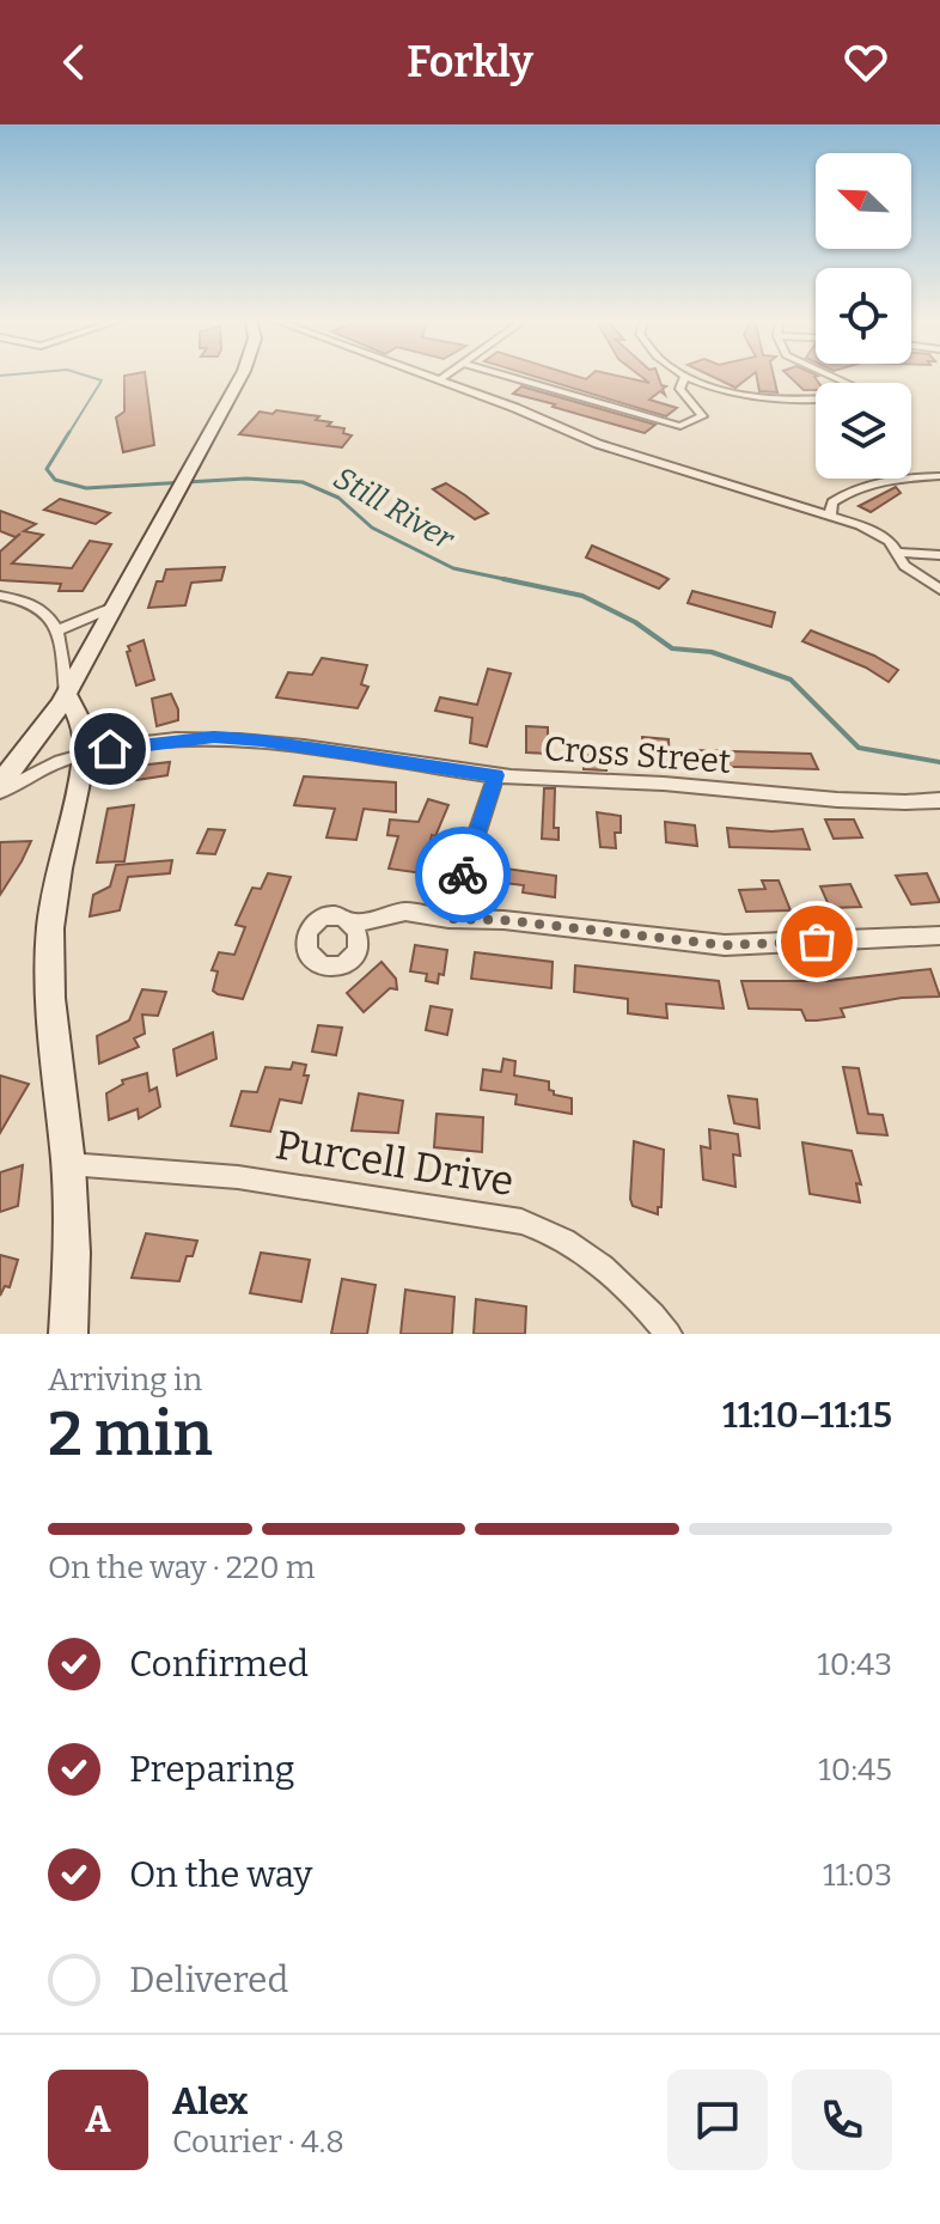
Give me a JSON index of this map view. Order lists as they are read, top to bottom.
{
  "streets": {
    "street": ["Cross Street", "Purcell Drive"]
  },
  "water": ["Still River"],
  "north": "top left",
  "page": {
    "header": "Forkly",
    "heading": ["2 min", "Arriving in", "11:10–11:15"],
    "panel": ["Alex", "Courier · 4.8"],
    "bar": "On the way · 220 m",
    "list": [
      ["Confirmed", "10:43"],
      ["Preparing", "10:45"],
      ["On the way", "11:03"],
      "Delivered"
    ],
    "round": "A"
  }
}
